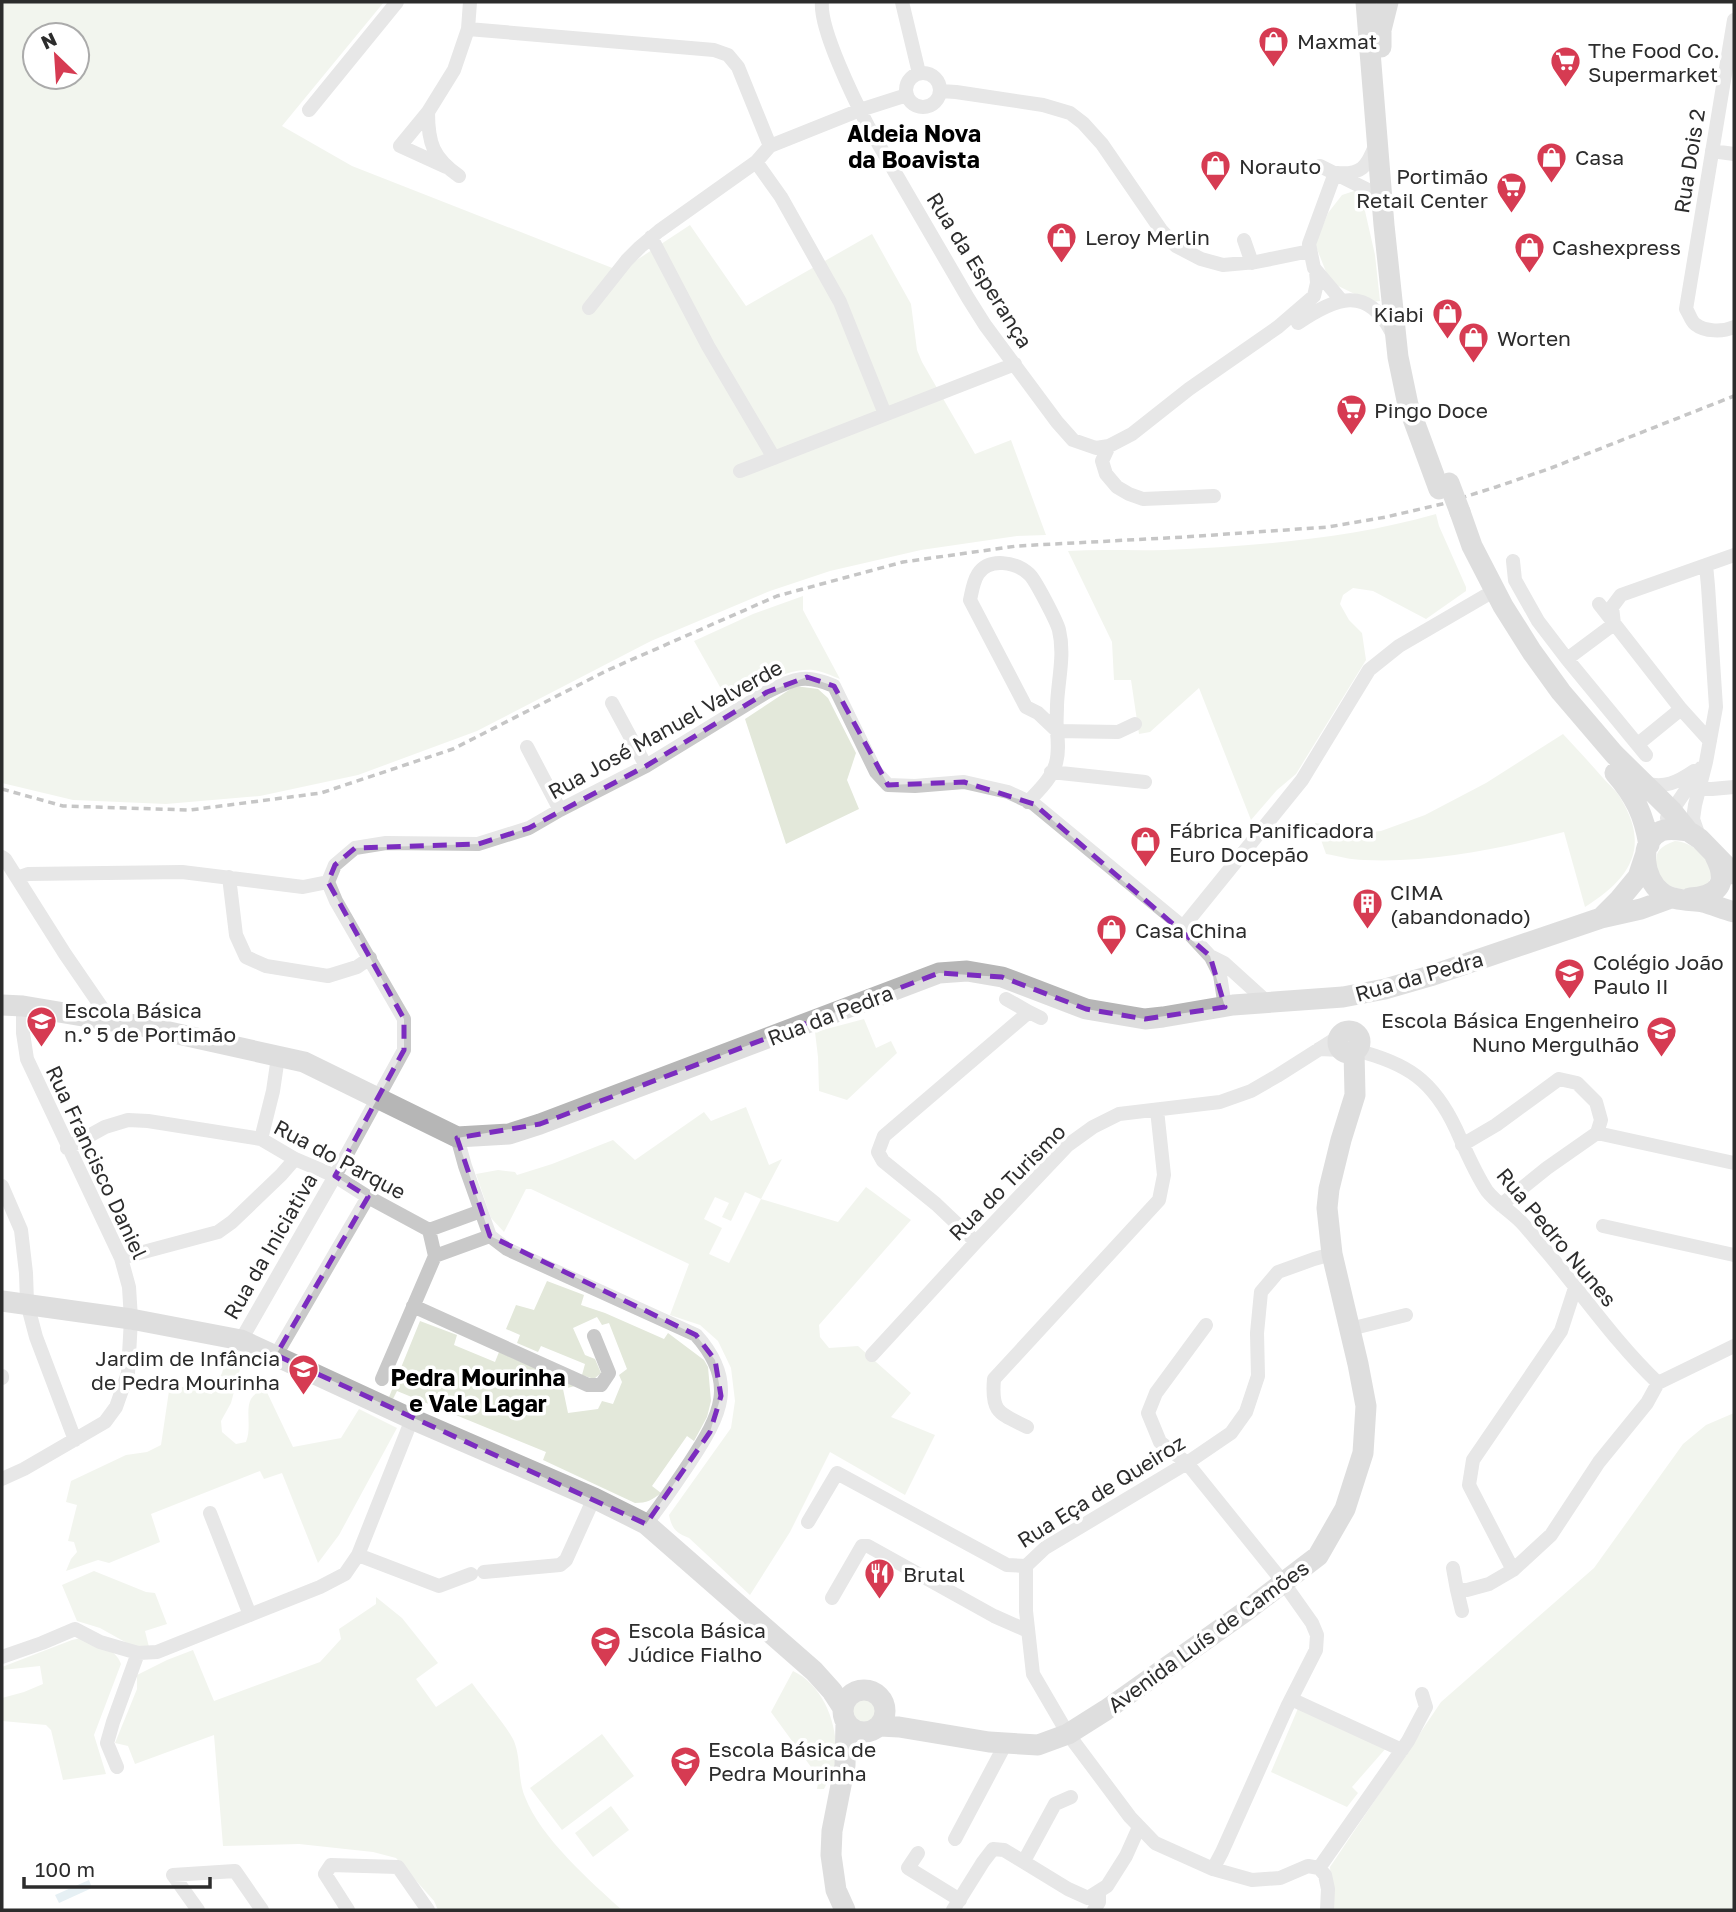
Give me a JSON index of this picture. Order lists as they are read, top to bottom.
{
  "streets": {
    "street": [
      "Rua Dois 2",
      "Rua da Esperança",
      "Rua José Manuel Valverde",
      "Rua da Pedra",
      "Rua do Parque",
      "Rua Francisco Daniel",
      "Rua do Turismo",
      "Rua Pedro Nunes",
      "Rua da Iniciativa",
      "Rua Eça de Queiroz",
      "Avenida Luís de Camões"
    ]
  },
  "crossings": [
    ["Rua da Pedra", "Avenida Luís de Camões"],
    ["Rua do Parque", "Rua Francisco Daniel"],
    ["Rua do Parque", "Rua da Iniciativa"],
    ["Rua do Turismo", "Rua Pedro Nunes"],
    ["Rua do Turismo", "Avenida Luís de Camões"],
    ["Rua Pedro Nunes", "Avenida Luís de Camões"],
    ["Rua Eça de Queiroz", "Avenida Luís de Camões"]
  ],
  "districts": ["Aldeia Nova da Boavista", "Pedra Mourinha e Vale Lagar"],
  "places": {
    "shop": [
      "Maxmat",
      "Casa",
      "Norauto",
      "Leroy Merlin",
      "Cashexpress",
      "Kiabi",
      "Worten",
      "Fábrica Panificadora Euro Docepão",
      "Casa China"
    ],
    "supermarket": ["The Food Co. Supermarket", "Portimão Retail Center", "Pingo Doce"],
    "building": ["CIMA (abandonado)"],
    "school or university": [
      "Colégio João Paulo II",
      "Escola Básica n.º 5 de Portimão",
      "Escola Básica Engenheiro Nuno Mergulhão",
      "Jardim de Infância de Pedra Mourinha",
      "Escola Básica Júdice Fialho",
      "Escola Básica de Pedra Mourinha"
    ],
    "restaurant": ["Brutal"]
  },
  "scale_bar": "100 m",
  "north": "top left"
}
